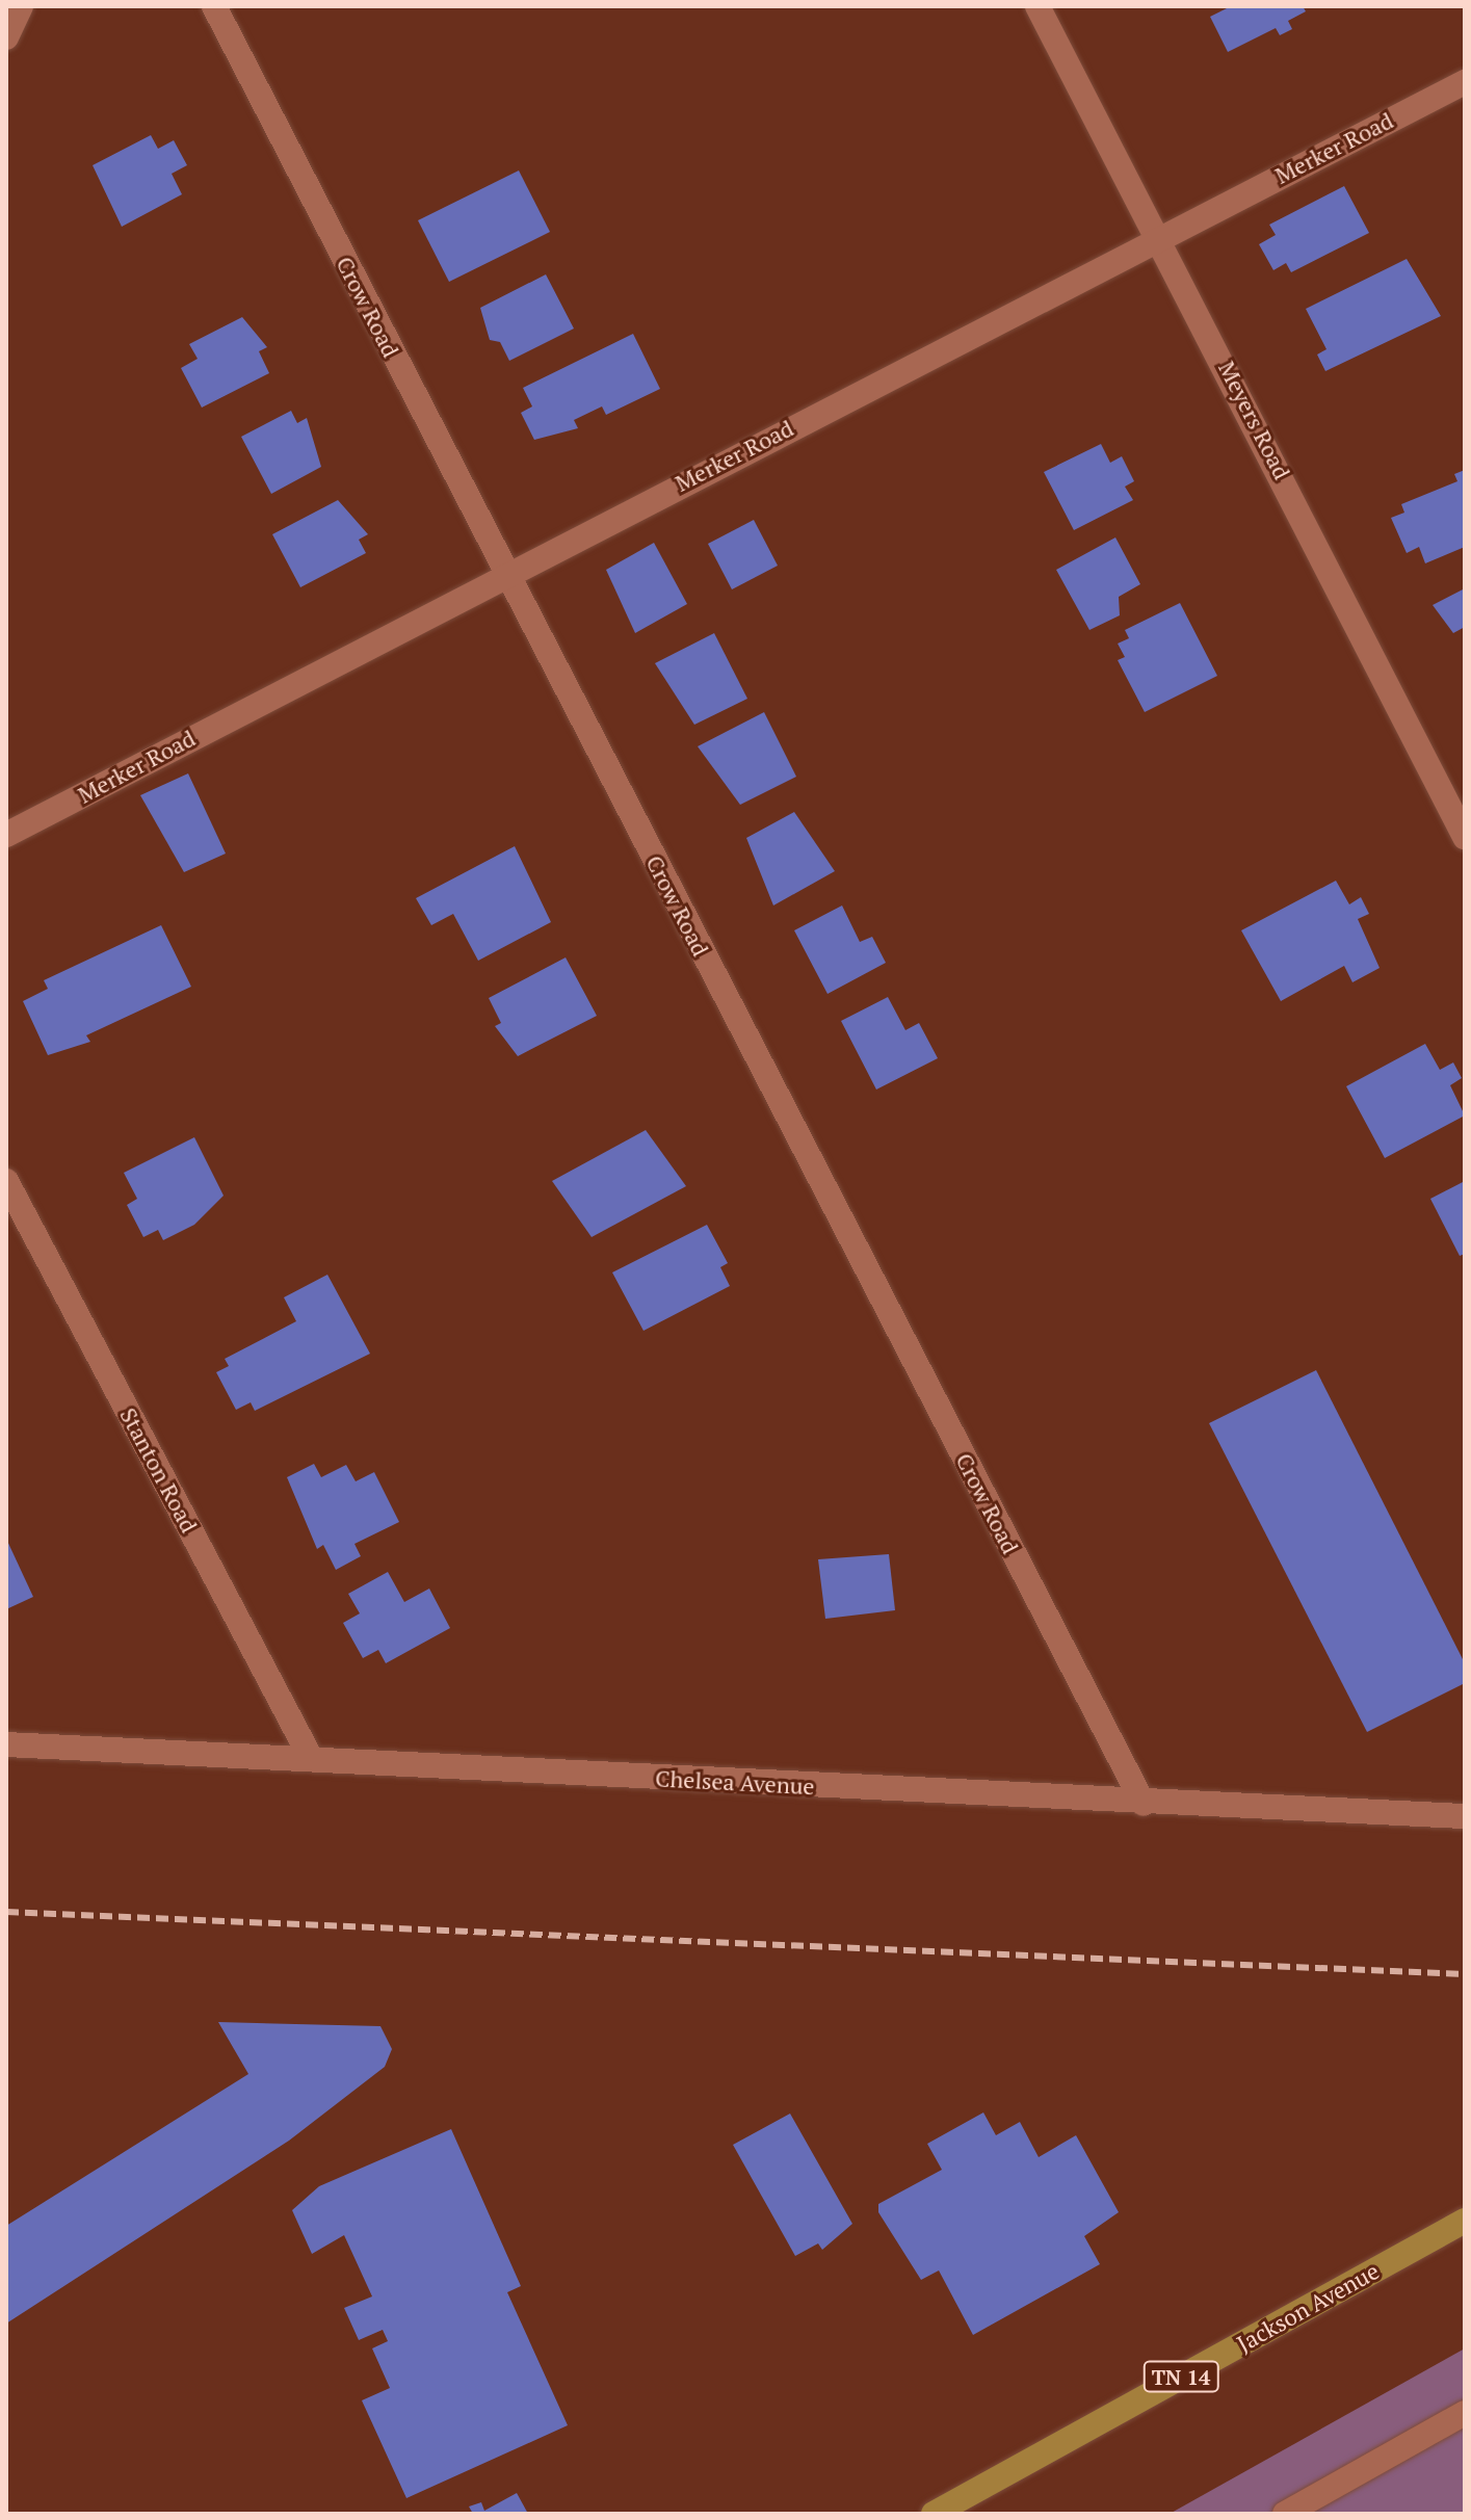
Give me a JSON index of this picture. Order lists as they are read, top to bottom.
{
  "streets": {
    "main road": ["Jackson Avenue", "TN 14"],
    "street": [
      "Merker Road",
      "Crow Road",
      "Meyers Road",
      "Stanton Road",
      "Chelsea Avenue"
    ]
  },
  "crossings": [
    ["Merker Road", "Crow Road"],
    ["Merker Road", "Meyers Road"],
    ["Crow Road", "Chelsea Avenue"],
    ["Stanton Road", "Chelsea Avenue"]
  ]
}
